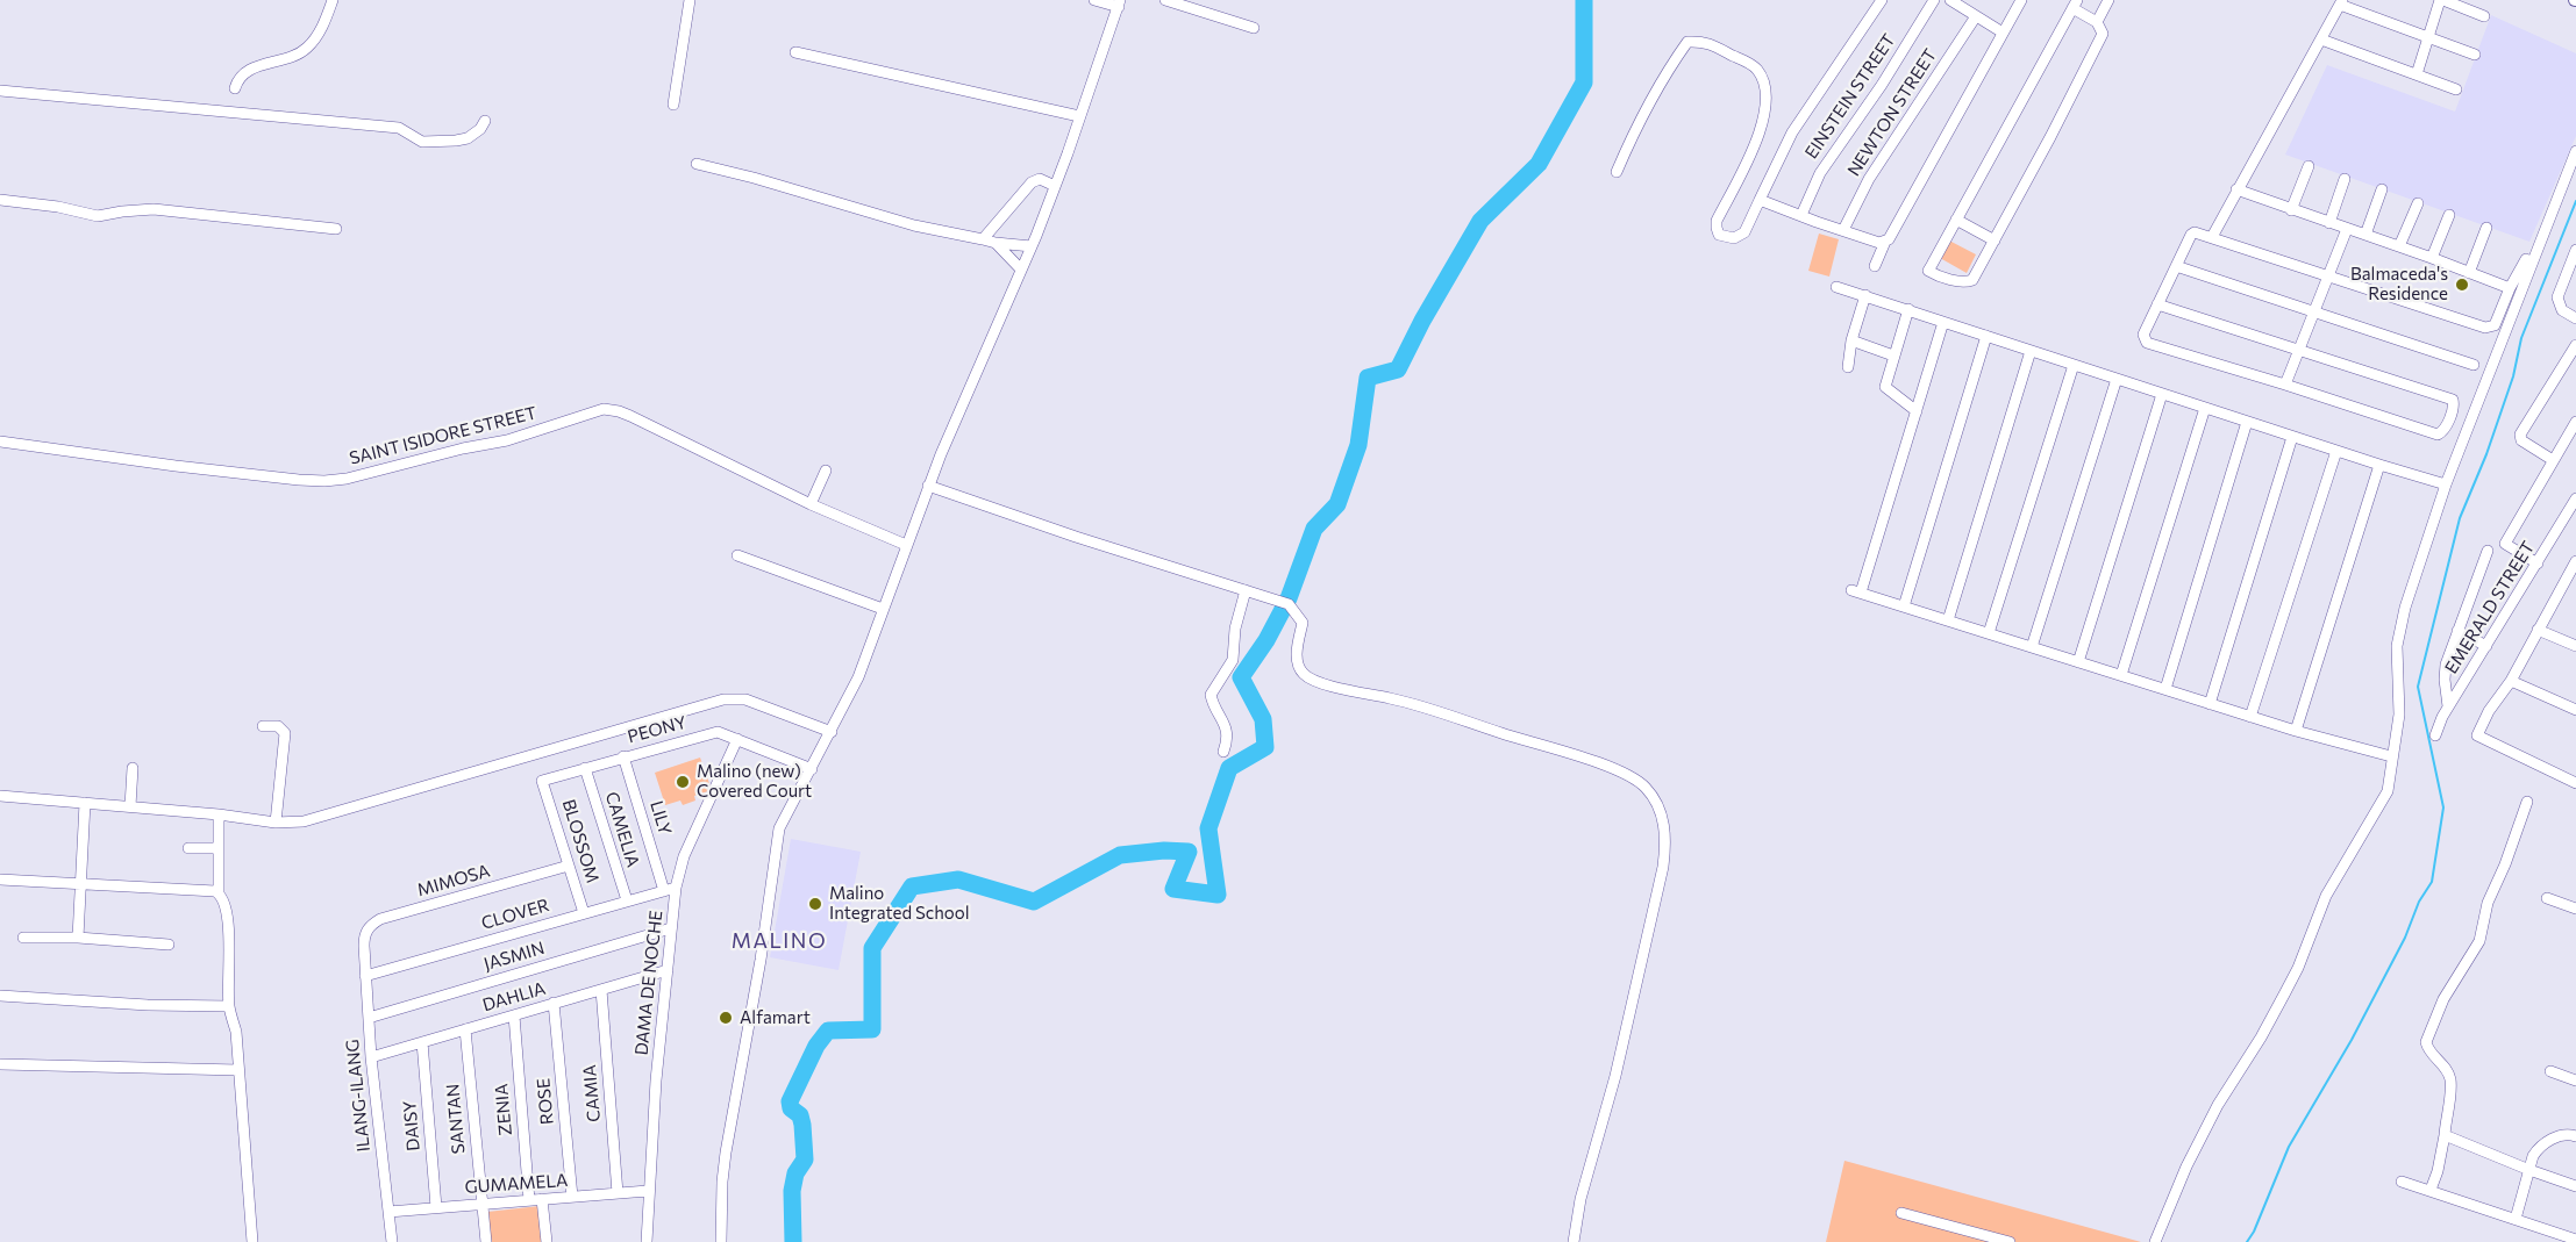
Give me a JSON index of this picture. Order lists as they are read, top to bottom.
{
  "streets": {
    "street": [
      "EINSTEIN STREET",
      "NEWTON STREET",
      "SAINT ISIDORE STREET",
      "EMERALD STREET",
      "PEONY",
      "LILY",
      "CAMELIA",
      "BLOSSOM",
      "MIMOSA",
      "CLOVER",
      "JASMIN",
      "DAMA DE NOCHE",
      "DAHLIA",
      "CAMIA",
      "ILANG-ILANG",
      "ROSE",
      "ZENIA",
      "SANTAN",
      "DAISY",
      "GUMAMELA"
    ]
  },
  "crossings": [
    ["PEONY", "LILY"],
    ["PEONY", "CAMELIA"],
    ["PEONY", "BLOSSOM"],
    ["PEONY", "DAMA DE NOCHE"],
    ["LILY", "CLOVER"],
    ["CAMELIA", "CLOVER"],
    ["BLOSSOM", "MIMOSA"],
    ["BLOSSOM", "CLOVER"],
    ["MIMOSA", "ILANG-ILANG"],
    ["CLOVER", "DAMA DE NOCHE"],
    ["CLOVER", "ILANG-ILANG"],
    ["JASMIN", "DAMA DE NOCHE"],
    ["JASMIN", "ILANG-ILANG"],
    ["DAMA DE NOCHE", "DAHLIA"],
    ["DAMA DE NOCHE", "GUMAMELA"],
    ["DAHLIA", "CAMIA"],
    ["DAHLIA", "ILANG-ILANG"],
    ["DAHLIA", "ROSE"],
    ["DAHLIA", "ZENIA"],
    ["DAHLIA", "SANTAN"],
    ["DAHLIA", "DAISY"],
    ["CAMIA", "GUMAMELA"],
    ["ILANG-ILANG", "GUMAMELA"],
    ["ROSE", "GUMAMELA"],
    ["ZENIA", "GUMAMELA"],
    ["SANTAN", "GUMAMELA"],
    ["DAISY", "GUMAMELA"]
  ],
  "districts": ["MALINO"],
  "places": [
    "Balmaceda's Residence",
    "Malino (new) Covered Court",
    "Malino Integrated School",
    "Alfamart"
  ]
}
